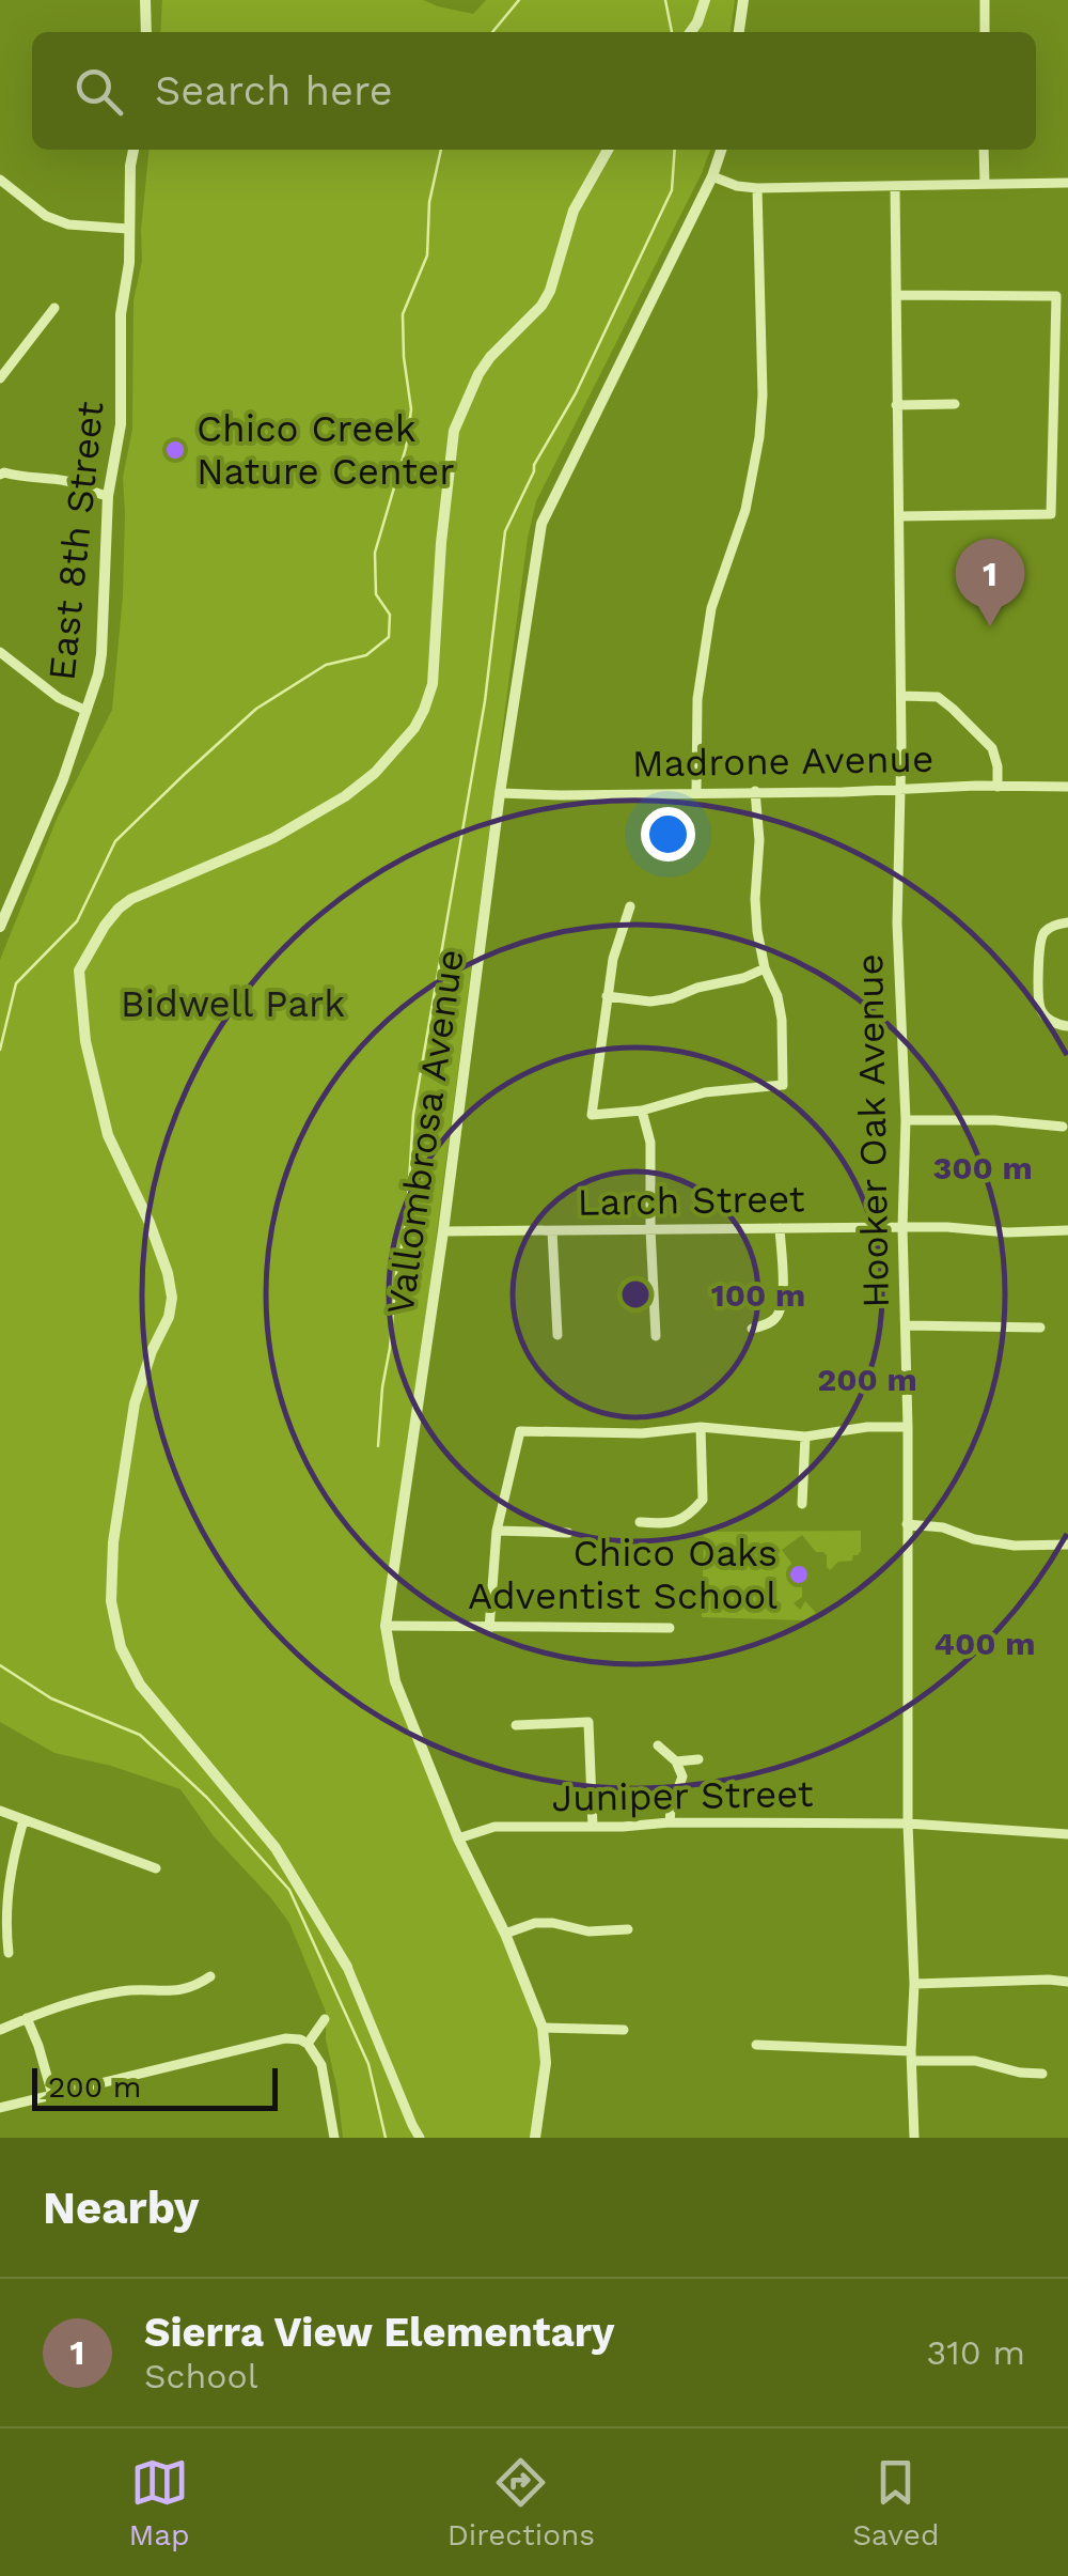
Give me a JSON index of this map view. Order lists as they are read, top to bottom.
{
  "streets": {
    "street": [
      "East 8th Street",
      "Madrone Avenue",
      "Hooker Oak Avenue",
      "Vallombrosa Avenue",
      "Larch Street",
      "Juniper Street"
    ]
  },
  "crossings": [
    ["Madrone Avenue", "Hooker Oak Avenue"],
    ["Madrone Avenue", "Vallombrosa Avenue"],
    ["Hooker Oak Avenue", "Larch Street"],
    ["Hooker Oak Avenue", "Juniper Street"],
    ["Vallombrosa Avenue", "Larch Street"],
    ["Vallombrosa Avenue", "Juniper Street"]
  ],
  "parks": ["Bidwell Park"],
  "places": ["Chico Creek Nature Center", "Chico Oaks Adventist School"],
  "scale_bar": "200 m",
  "page": {
    "search": "Search here",
    "pins": "1",
    "scale": "200 m",
    "heading": "Nearby",
    "list": [
      {
        "mark": "1",
        "name": "Sierra View Elementary",
        "note": "School",
        "value": "310 m"
      }
    ],
    "nav": ["Map", "Directions", "Saved"]
  },
  "rings": [
    "300 m",
    "100 m",
    "200 m",
    "400 m"
  ]
}
